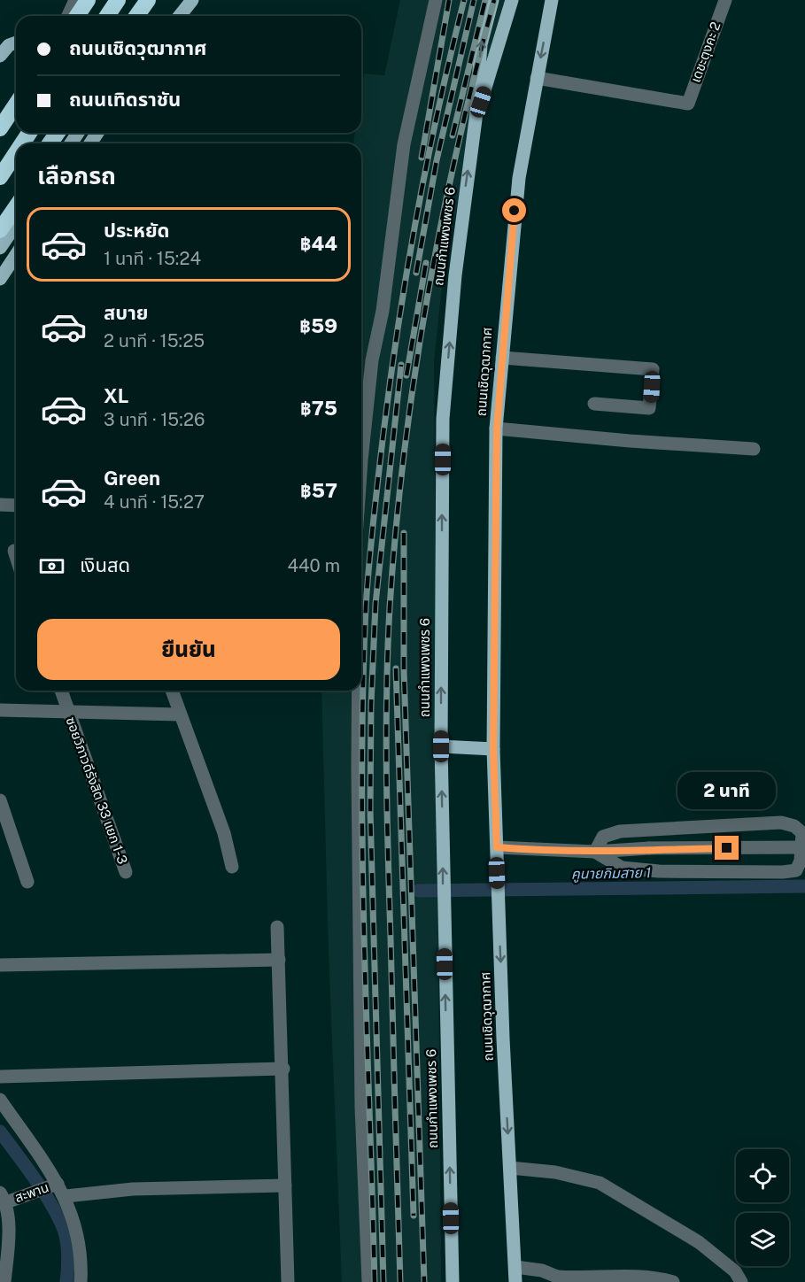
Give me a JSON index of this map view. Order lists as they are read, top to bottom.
{
  "streets": {
    "main road": ["ถนนกำแพงเพชร 6", "ถนนเชิดวุฒากาศ"],
    "street": ["เดชะตุงคะ 2", "ซอยวิภาวดีรังสิต 33 แยก 1-3", "สะพาน"]
  },
  "crossings": [
    ["เดชะตุงคะ 2", "ถนนเชิดวุฒากาศ"]
  ],
  "one_way": ["ถนนกำแพงเพชร 6"],
  "water": ["คูนายกิมสาย 1"],
  "page": {
    "banner": ["ถนนเชิดวุฒากาศ", "ถนนเทิดราชัน"],
    "heading": "เลือกรถ",
    "list": [
      {
        "name": "ประหยัด",
        "note": "1 นาที · 15:24",
        "value": "฿44"
      },
      {
        "name": "สบาย",
        "note": "2 นาที · 15:25",
        "value": "฿59"
      },
      {
        "name": "XL",
        "note": "3 นาที · 15:26",
        "value": "฿75"
      },
      {
        "name": "Green",
        "note": "4 นาที · 15:27",
        "value": "฿57"
      }
    ],
    "pay": ["เงินสด", "440 m"],
    "buttons": "ยืนยัน",
    "bubble": "2 นาที"
  }
}
